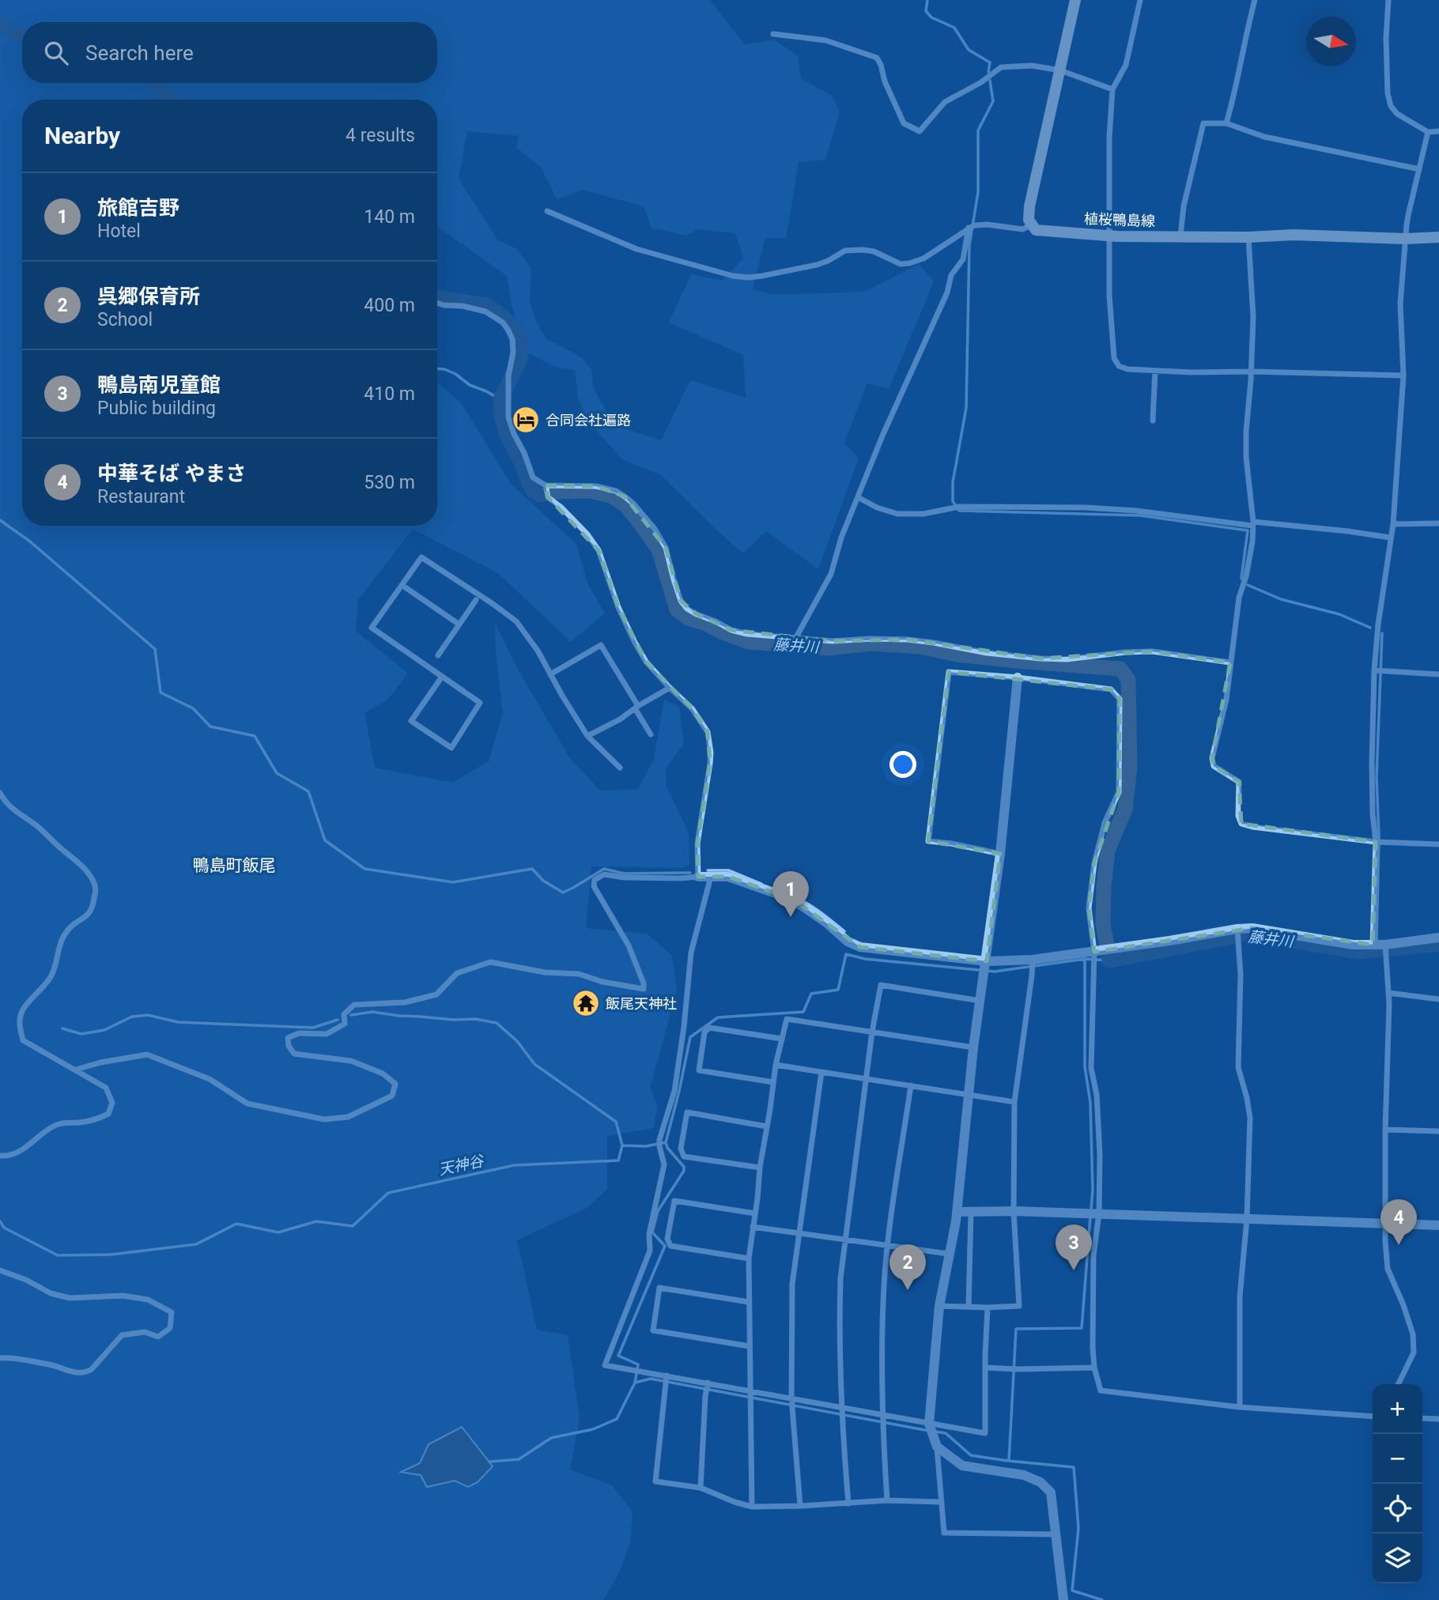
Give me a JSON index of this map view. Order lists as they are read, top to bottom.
{
  "streets": {
    "main road": ["植桜鴨島線"]
  },
  "districts": ["鴨島町飯尾"],
  "water": ["藤井川", "天神谷"],
  "places": {
    "hotel": ["合同会社遍路"],
    "temple": ["飯尾天神社"]
  },
  "north": "right",
  "page": {
    "search": "Search here",
    "heading": ["Nearby", "4 results"],
    "list": [
      {
        "mark": "1",
        "name": "旅館吉野",
        "note": "Hotel",
        "value": "140 m"
      },
      {
        "mark": "2",
        "name": "呉郷保育所",
        "note": "School",
        "value": "400 m"
      },
      {
        "mark": "3",
        "name": "鴨島南児童館",
        "note": "Public building",
        "value": "410 m"
      },
      {
        "mark": "4",
        "name": "中華そば やまさ",
        "note": "Restaurant",
        "value": "530 m"
      }
    ],
    "pins": [
      "1",
      "4",
      "3",
      "2"
    ],
    "map_buttons": ["+", "−"]
  }
}
